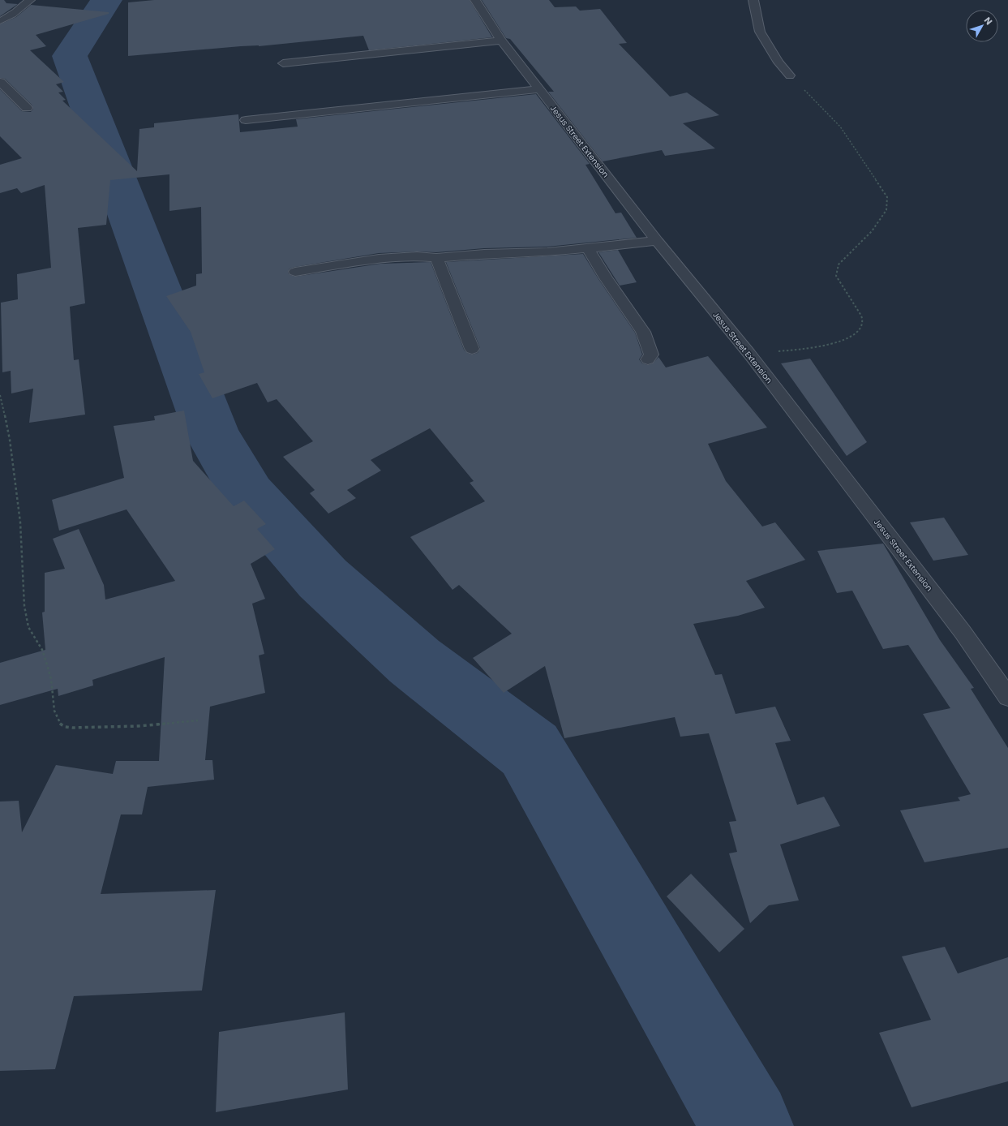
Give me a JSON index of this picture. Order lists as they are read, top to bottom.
{
  "streets": {
    "street": ["Jesus Street Extension"]
  },
  "north": "top right"
}
